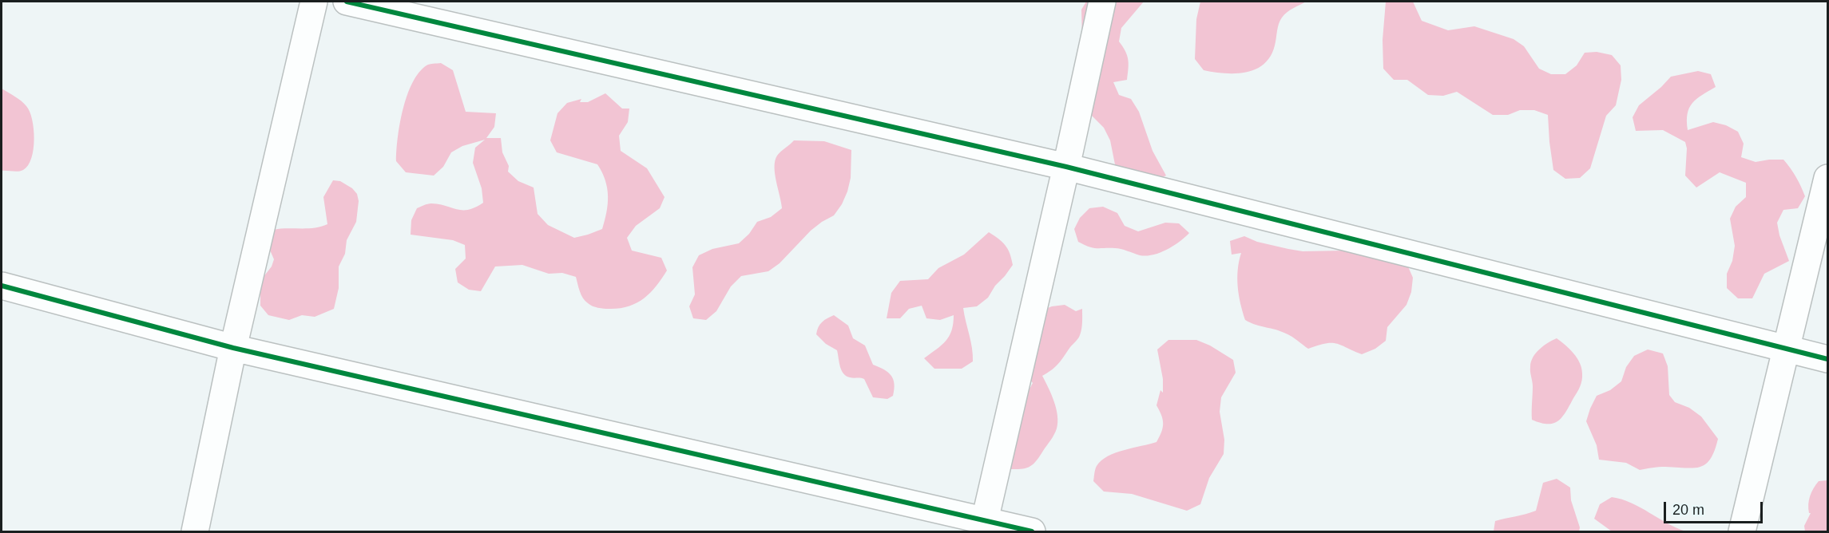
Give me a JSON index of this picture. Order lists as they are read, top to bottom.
{
  "scale_bar": "20 m"
}
